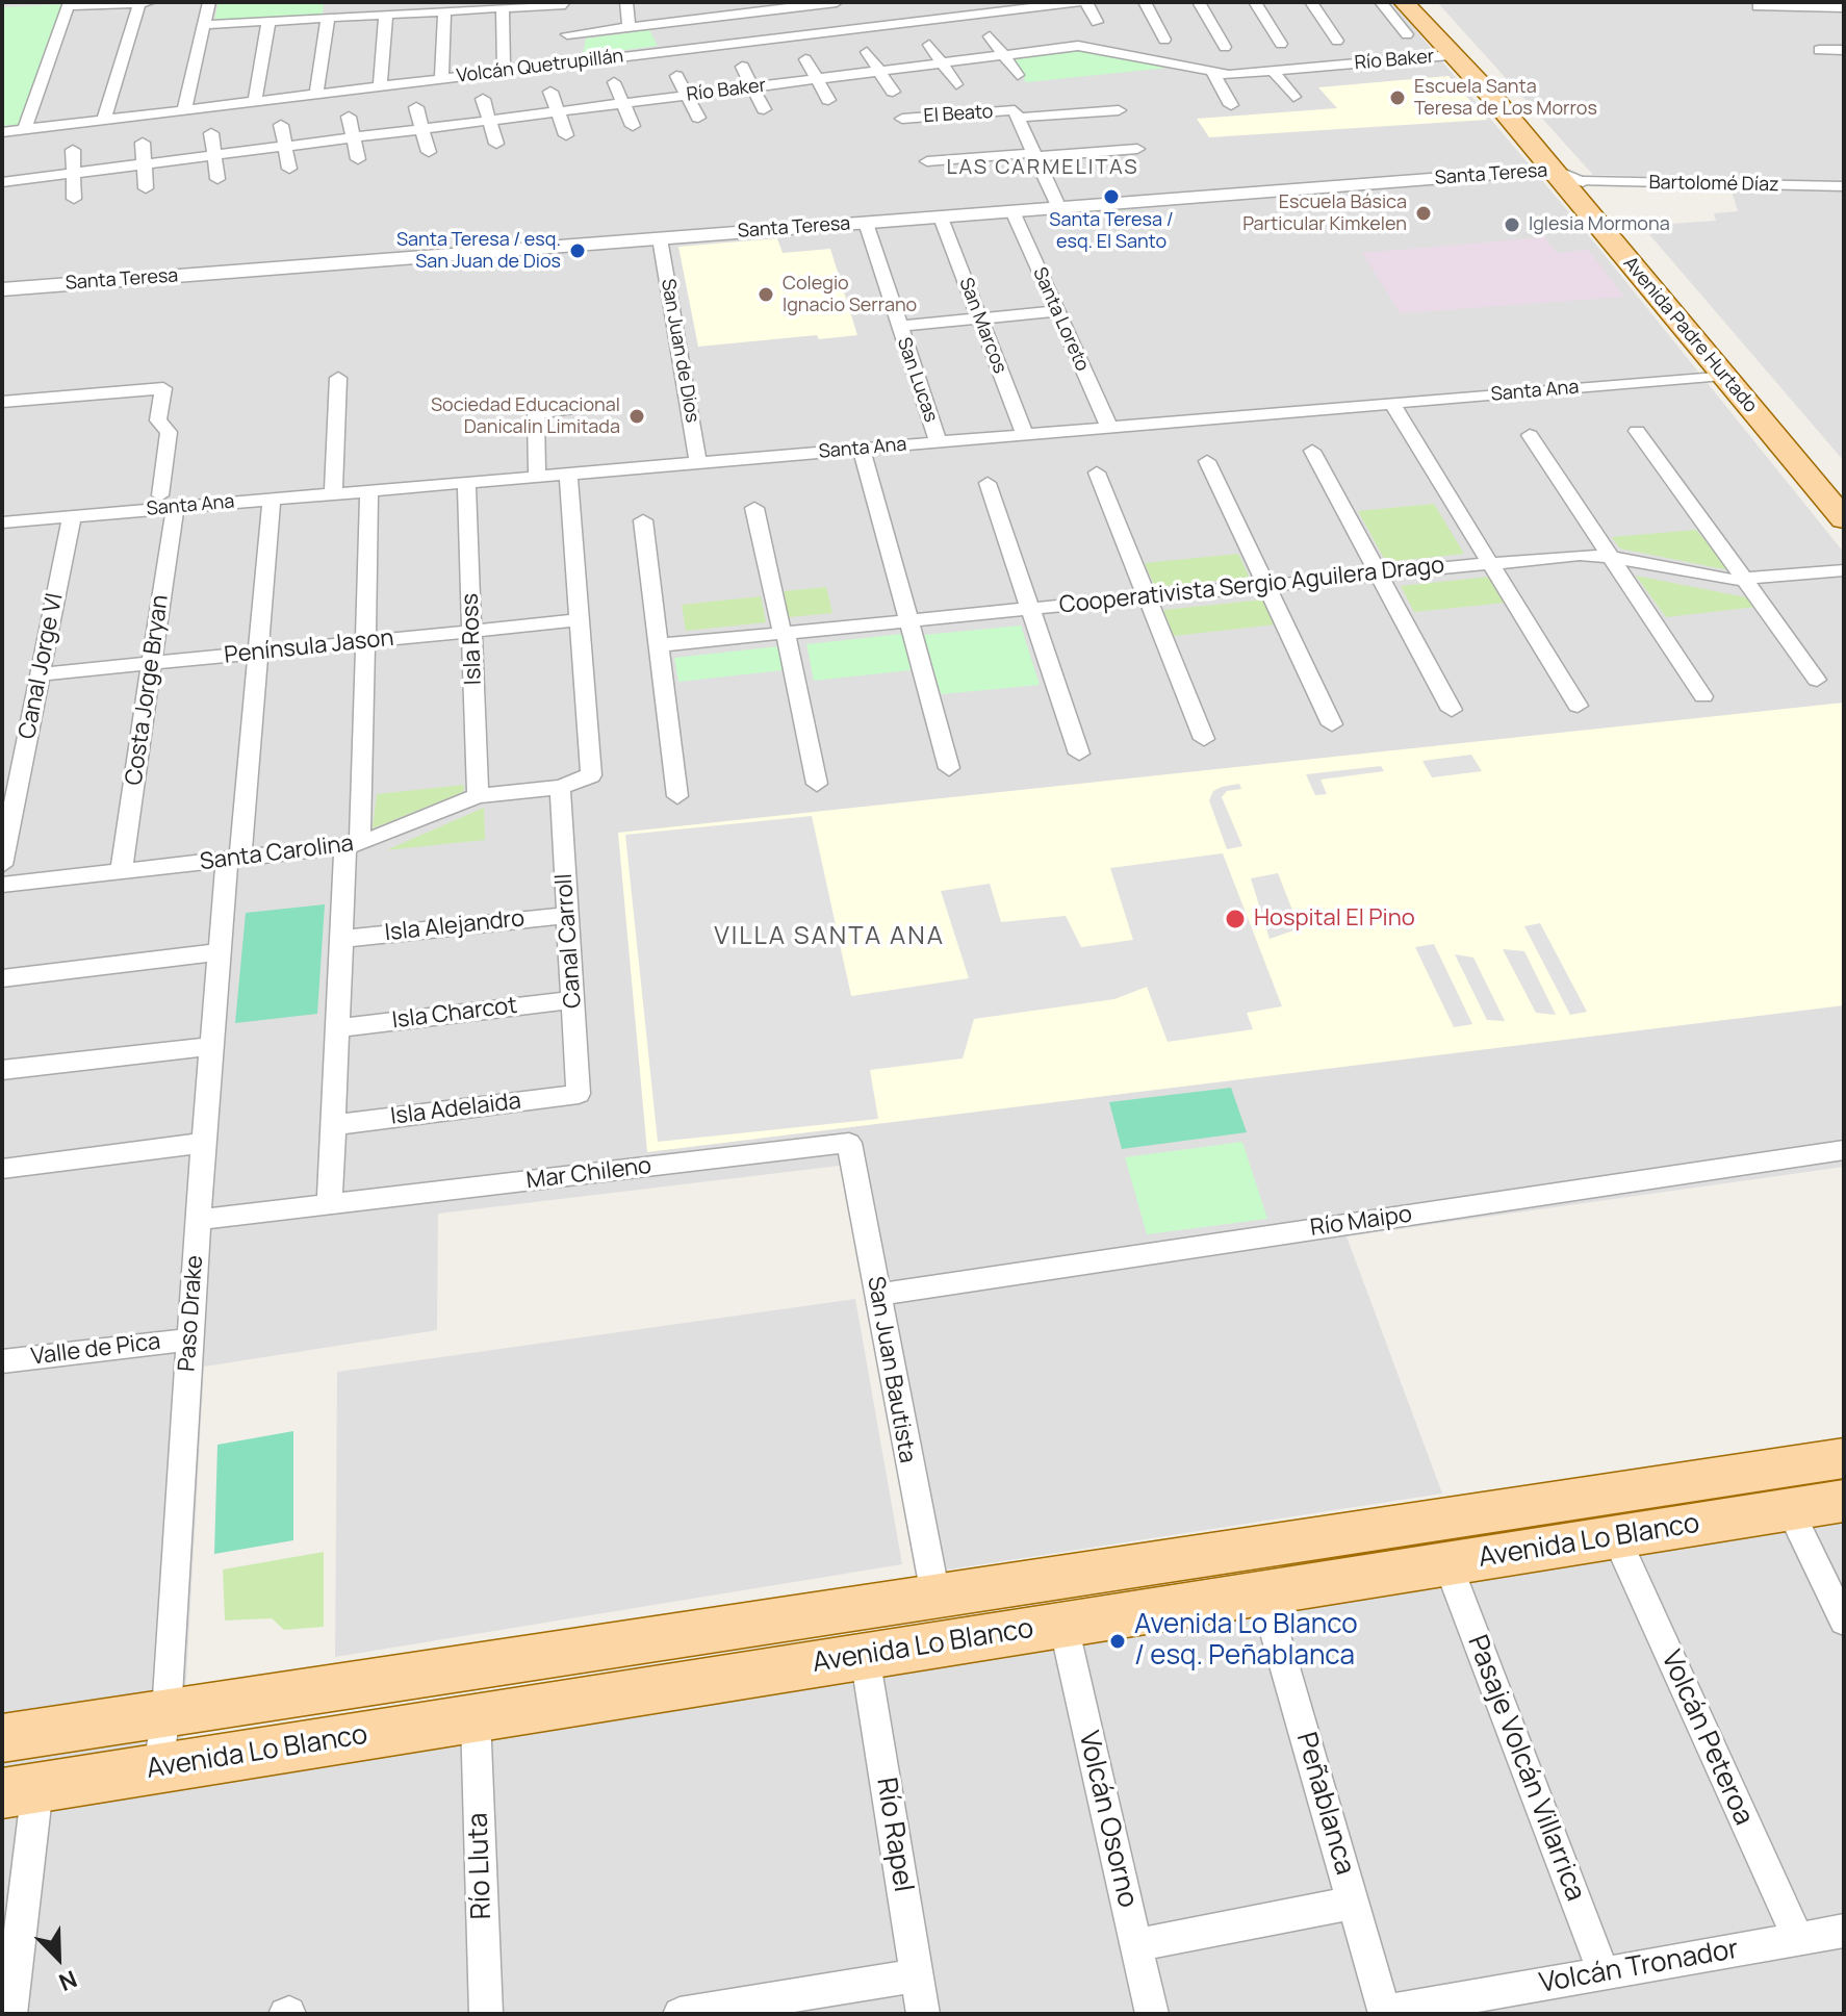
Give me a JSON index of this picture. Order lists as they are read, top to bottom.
{
  "streets": {
    "main road": ["Avenida Padre Hurtado", "Avenida Lo Blanco"],
    "street": [
      "Río Baker",
      "Volcán Quetrupillán",
      "El Beato",
      "Santa Teresa",
      "Bartolomé Díaz",
      "Santa Loreto",
      "San Marcos",
      "San Juan de Dios",
      "San Lucas",
      "Santa Ana",
      "Cooperativista Sergio Aguilera Drago",
      "Isla Ross",
      "Península Jason",
      "Canal Jorge VI",
      "Costa Jorge Bryan",
      "Santa Carolina",
      "Isla Alejandro",
      "Canal Carroll",
      "Isla Charcot",
      "Isla Adelaida",
      "Mar Chileno",
      "Río Maipo",
      "Paso Drake",
      "Valle de Pica",
      "San Juan Bautista",
      "Volcán Peteroa",
      "Pasaje Volcán Villarrica",
      "Peñablanca",
      "Volcán Osorno",
      "Río Rapel",
      "Río Lluta",
      "Volcán Tronador"
    ]
  },
  "crossings": [
    ["Río Baker", "Avenida Padre Hurtado"],
    ["Santa Teresa", "Bartolomé Díaz"],
    ["Santa Teresa", "Santa Loreto"],
    ["Santa Teresa", "San Marcos"],
    ["Santa Teresa", "Avenida Padre Hurtado"],
    ["Santa Teresa", "San Juan de Dios"],
    ["Santa Teresa", "San Lucas"],
    ["Bartolomé Díaz", "Avenida Padre Hurtado"],
    ["Santa Loreto", "Santa Ana"],
    ["San Marcos", "Santa Ana"],
    ["Avenida Padre Hurtado", "Santa Ana"],
    ["San Juan de Dios", "Santa Ana"],
    ["San Lucas", "Santa Ana"],
    ["Santa Ana", "Isla Ross"],
    ["Santa Ana", "Canal Jorge VI"],
    ["Santa Ana", "Costa Jorge Bryan"],
    ["Santa Ana", "Paso Drake"],
    ["Isla Ross", "Península Jason"],
    ["Isla Ross", "Santa Carolina"],
    ["Península Jason", "Canal Jorge VI"],
    ["Península Jason", "Costa Jorge Bryan"],
    ["Península Jason", "Santa Carolina"],
    ["Península Jason", "Paso Drake"],
    ["Costa Jorge Bryan", "Santa Carolina"],
    ["Santa Carolina", "Canal Carroll"],
    ["Santa Carolina", "Paso Drake"],
    ["Isla Alejandro", "Canal Carroll"],
    ["Canal Carroll", "Isla Charcot"],
    ["Canal Carroll", "Isla Adelaida"],
    ["Mar Chileno", "Paso Drake"],
    ["Mar Chileno", "San Juan Bautista"],
    ["Río Maipo", "San Juan Bautista"],
    ["Paso Drake", "Valle de Pica"],
    ["Paso Drake", "Avenida Lo Blanco"],
    ["San Juan Bautista", "Avenida Lo Blanco"],
    ["Avenida Lo Blanco", "Volcán Peteroa"],
    ["Avenida Lo Blanco", "Pasaje Volcán Villarrica"],
    ["Avenida Lo Blanco", "Peñablanca"],
    ["Avenida Lo Blanco", "Volcán Osorno"],
    ["Avenida Lo Blanco", "Río Rapel"],
    ["Avenida Lo Blanco", "Río Lluta"],
    ["Volcán Peteroa", "Volcán Tronador"],
    ["Pasaje Volcán Villarrica", "Volcán Tronador"],
    ["Peñablanca", "Volcán Tronador"]
  ],
  "districts": ["LAS CARMELITAS", "VILLA SANTA ANA"],
  "places": [
    "Escuela Santa Teresa de Los Morros",
    "Santa Teresa / esq. El Santo",
    "Escuela Básica Particular Kimkelen",
    "Iglesia Mormona",
    "Santa Teresa / esq. San Juan de Dios",
    "Colegio Ignacio Serrano",
    "Sociedad Educacional Danicalin Limitada",
    "Hospital El Pino",
    "Avenida Lo Blanco / esq. Peñablanca"
  ],
  "north": "bottom right"
}
